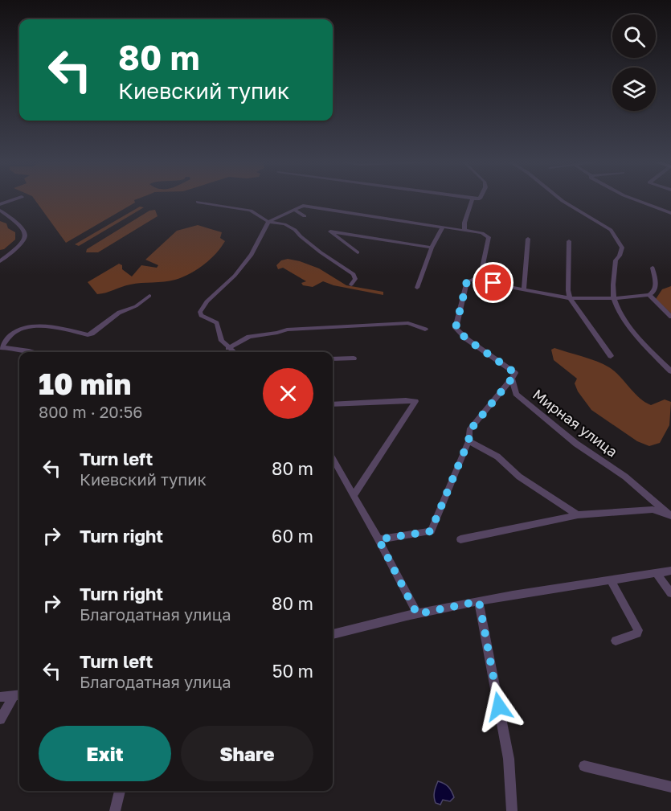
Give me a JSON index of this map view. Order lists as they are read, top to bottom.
{
  "streets": {
    "street": ["Мирная улица"]
  },
  "page": {
    "turn": ["80 m", "Киевский тупик"],
    "heading": ["10 min", "800 m · 20:56"],
    "list": [
      {
        "name": "Turn left",
        "note": "Киевский тупик",
        "value": "80 m"
      },
      {
        "name": "Turn right",
        "value": "60 m"
      },
      {
        "name": "Turn right",
        "note": "Благодатная улица",
        "value": "80 m"
      },
      {
        "name": "Turn left",
        "note": "Благодатная улица",
        "value": "50 m"
      }
    ],
    "buttons": ["Exit", "Share"]
  }
}
